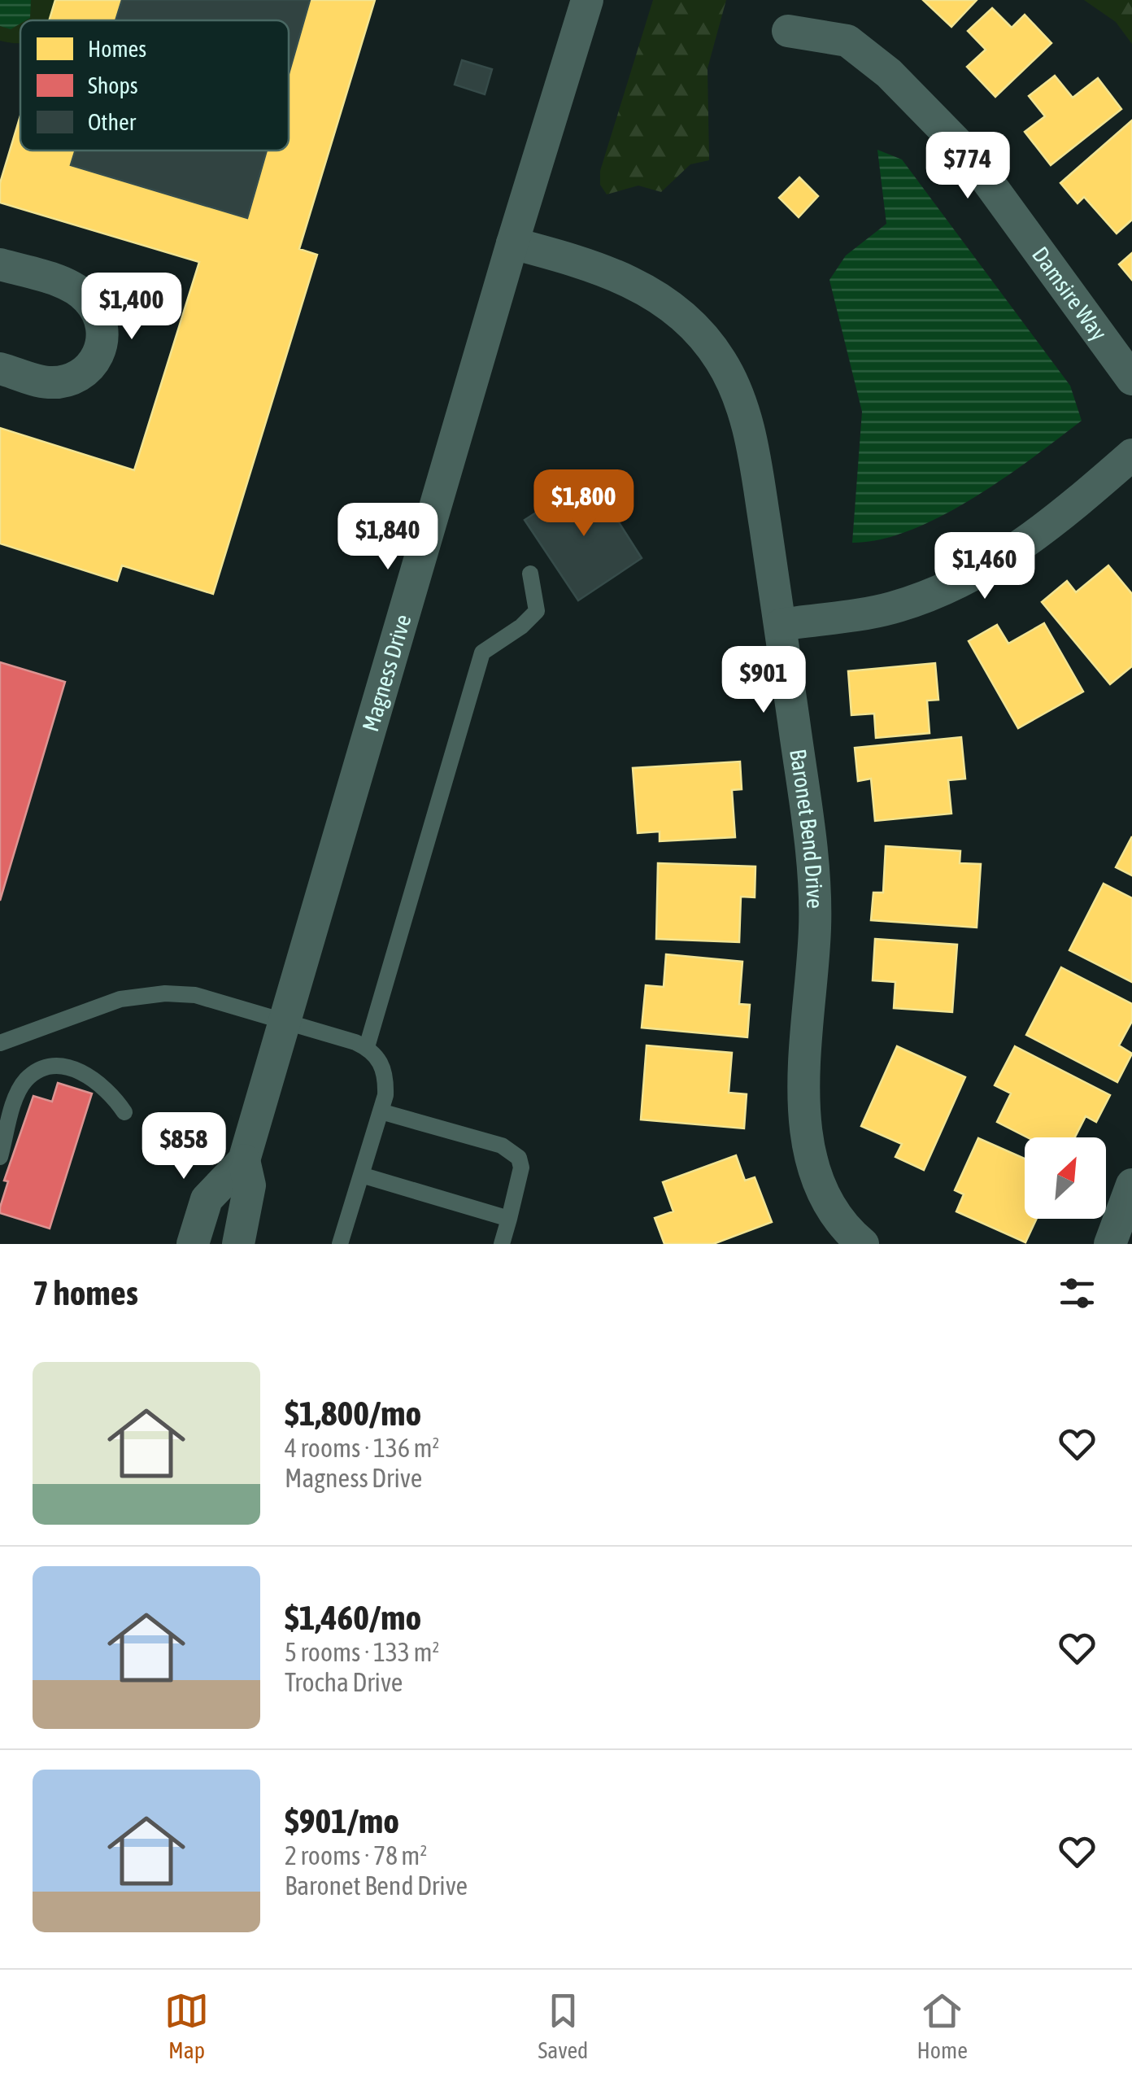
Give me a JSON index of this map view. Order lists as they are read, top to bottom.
{
  "streets": {
    "street": ["Damsire Way", "Magness Drive", "Baronet Bend Drive"]
  },
  "crossings": [
    ["Magness Drive", "Baronet Bend Drive"]
  ],
  "legend": ["Homes", "Shops", "Other"],
  "north": "top right",
  "page": {
    "price": [
      "$774",
      "$1,400",
      "$1,800",
      "$1,840",
      "$1,460",
      "$901",
      "$858"
    ],
    "heading": "7 homes",
    "list": [
      {
        "name": "$1,800/mo",
        "note": "4 rooms · 136 m² · Magness Drive"
      },
      {
        "name": "$1,460/mo",
        "note": "5 rooms · 133 m² · Trocha Drive"
      },
      {
        "name": "$901/mo",
        "note": "2 rooms · 78 m² · Baronet Bend Drive"
      }
    ],
    "tabs": ["Map", "Saved", "Home"]
  }
}
